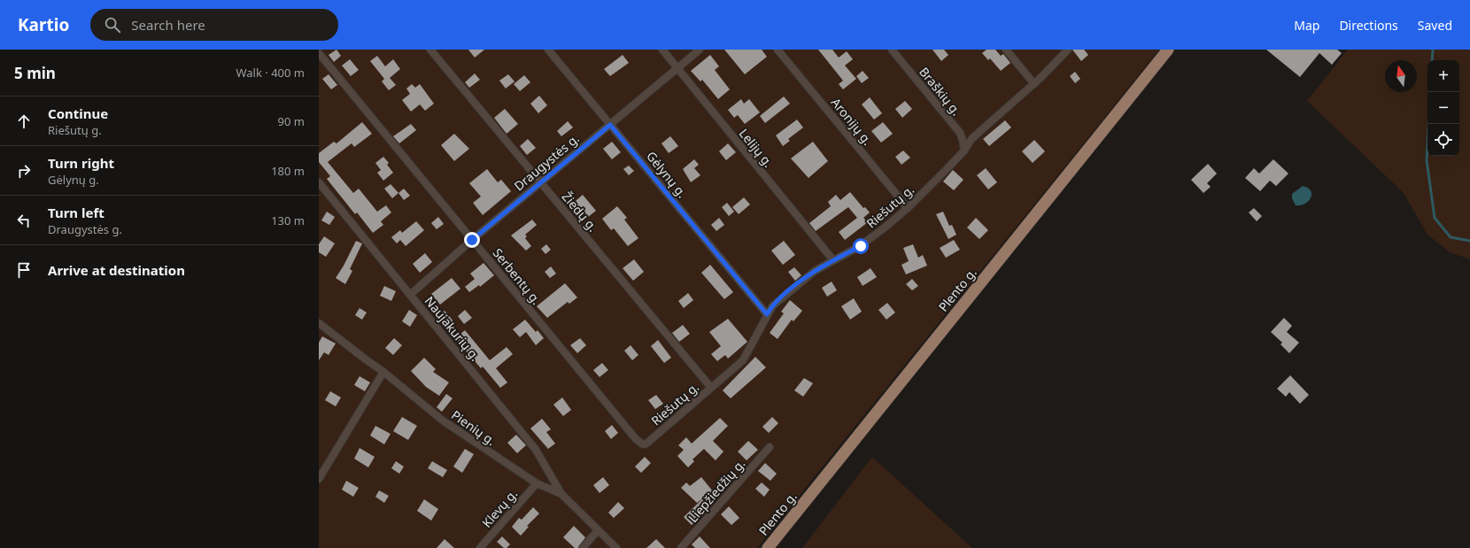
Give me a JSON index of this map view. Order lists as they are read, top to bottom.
{
  "streets": {
    "highway": ["Plento g."],
    "street": [
      "Braškių g.",
      "Aronijų g.",
      "Lelijų g.",
      "Draugystės g.",
      "Gėlynų g.",
      "Riešutų g.",
      "Žiedų g.",
      "Serbentų g.",
      "Naujakurių g.",
      "Pienių g.",
      "Liepžiedžių g.",
      "Klevų g."
    ]
  },
  "crossings": [
    ["Braškių g.", "Riešutų g."],
    ["Aronijų g.", "Riešutų g."],
    ["Lelijų g.", "Draugystės g."],
    ["Lelijų g.", "Riešutų g."],
    ["Draugystės g.", "Gėlynų g."],
    ["Draugystės g.", "Žiedų g."],
    ["Draugystės g.", "Serbentų g."],
    ["Draugystės g.", "Naujakurių g."],
    ["Gėlynų g.", "Riešutų g."],
    ["Riešutų g.", "Žiedų g."],
    ["Riešutų g.", "Serbentų g."],
    ["Naujakurių g.", "Pienių g."],
    ["Pienių g.", "Klevų g."]
  ],
  "north": "top",
  "page": {
    "header": "Kartio",
    "search": "Search here",
    "nav": ["Map", "Directions", "Saved"],
    "heading": ["5 min", "Walk · 400 m"],
    "map_buttons": ["+", "−"],
    "list": [
      ["Continue", "Riešutų g.", "90 m"],
      ["Turn right", "Gėlynų g.", "180 m"],
      ["Turn left", "Draugystės g.", "130 m"],
      "Arrive at destination"
    ]
  }
}
